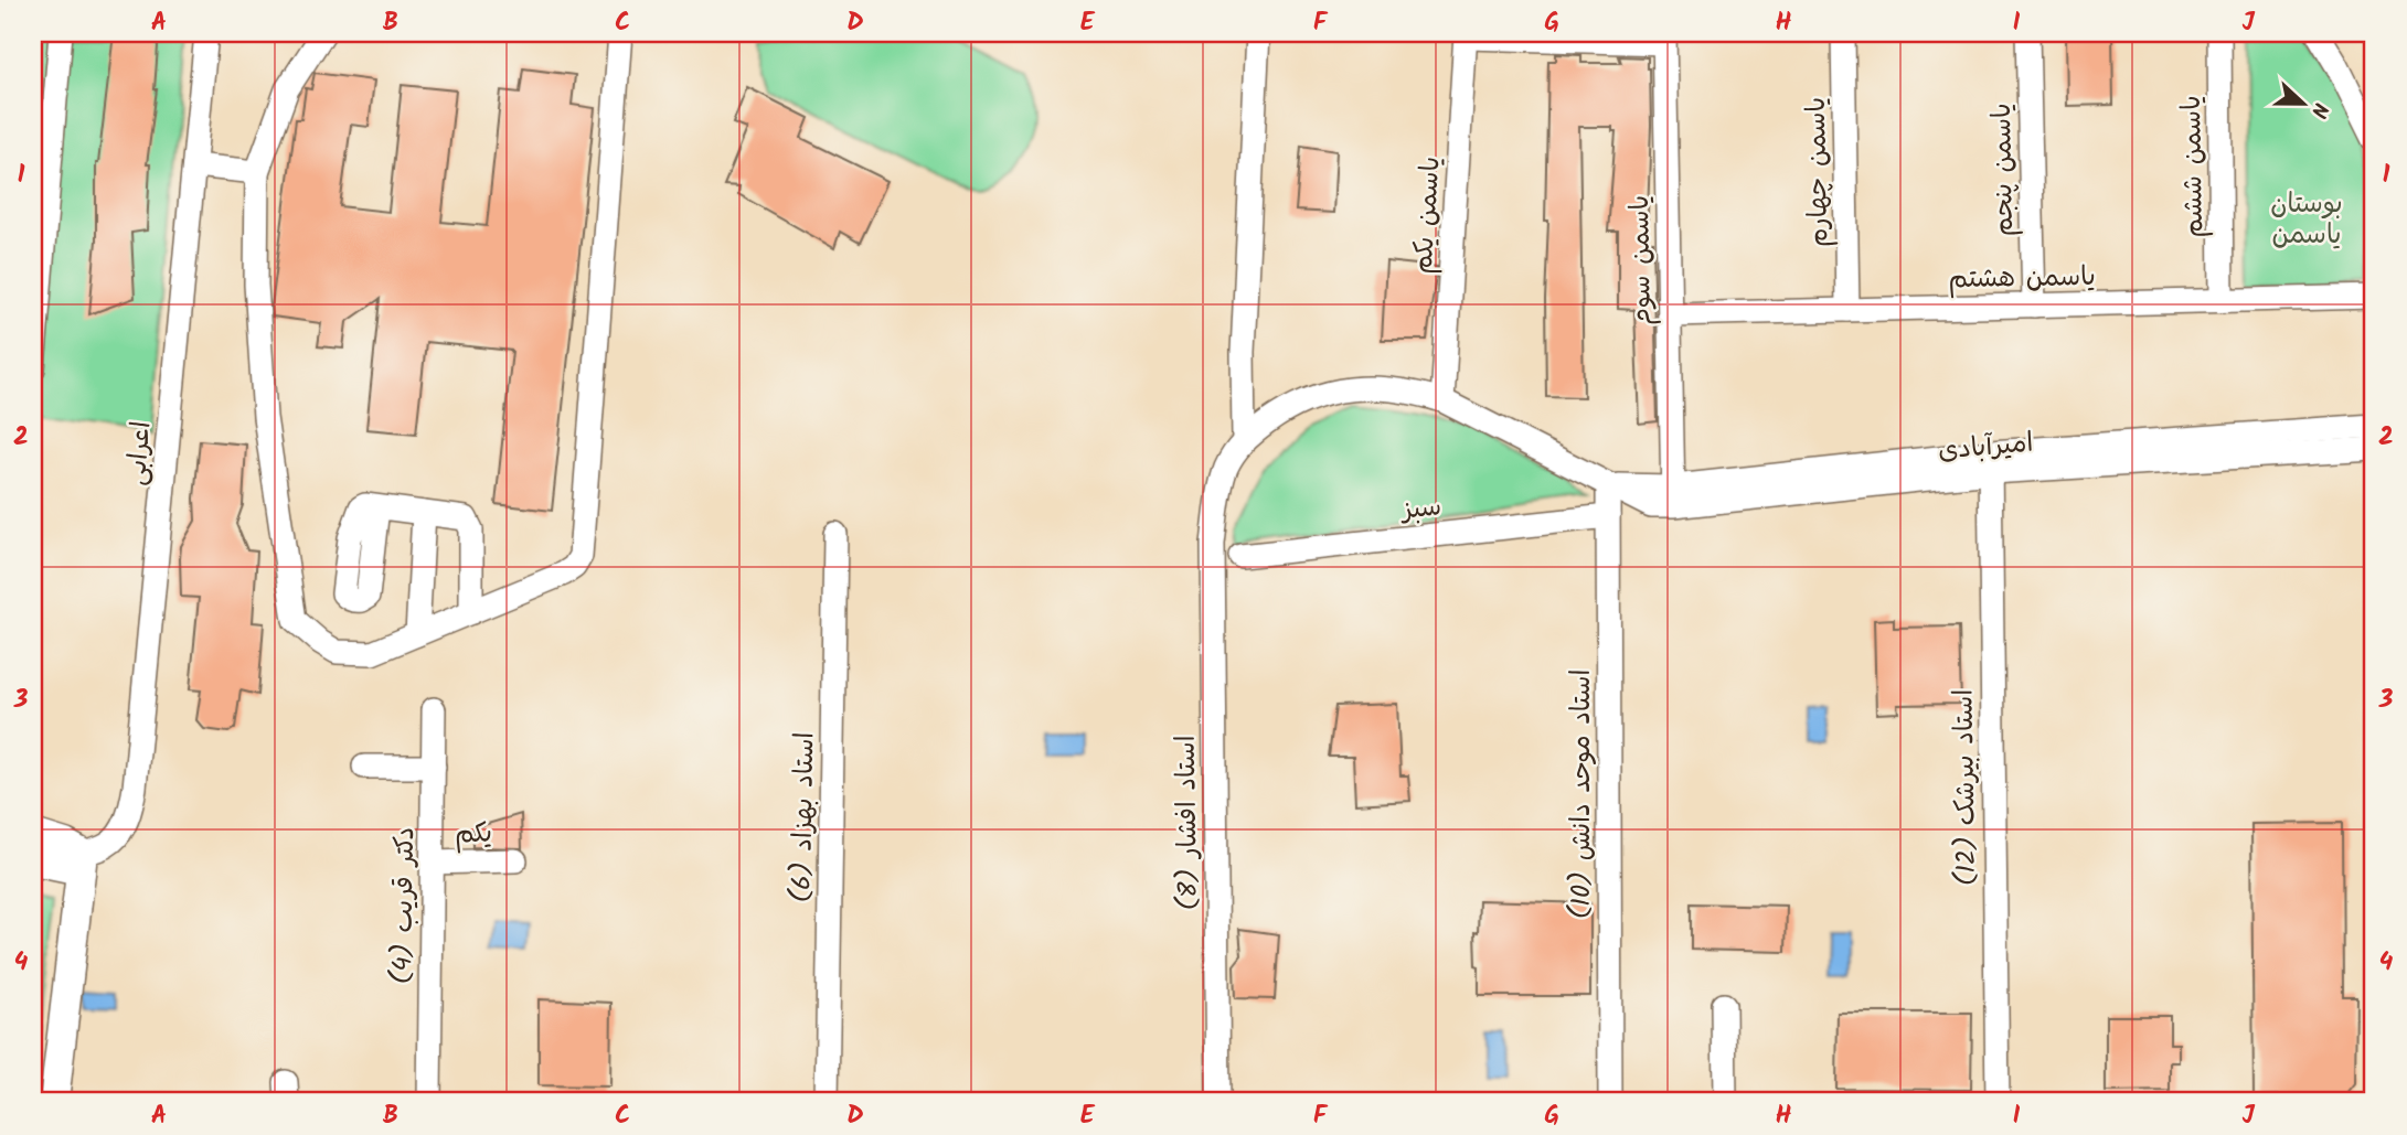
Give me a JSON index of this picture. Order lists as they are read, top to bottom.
{
  "streets": {
    "street": [
      "یاسمن ششم",
      "یاسمن پنجم",
      "یاسمن چهارم",
      "یاسمن یکم",
      "یاسمن سوم",
      "یاسمن هشتم",
      "امیرآبادی",
      "اعرابی",
      "سبز",
      "استاد بیرشک (12)",
      "استاد موحد دانش (10)",
      "استاد بهزاد (6)",
      "استاد افشار (8)",
      "یکم",
      "دکتر قریب (4)"
    ]
  },
  "crossings": [
    ["یاسمن ششم", "یاسمن هشتم"],
    ["یاسمن پنجم", "یاسمن هشتم"],
    ["یاسمن چهارم", "یاسمن هشتم"],
    ["یاسمن یکم", "امیرآبادی"],
    ["یاسمن سوم", "یاسمن هشتم"],
    ["یاسمن سوم", "امیرآبادی"],
    ["امیرآبادی", "استاد بیرشک (12)"],
    ["امیرآبادی", "استاد موحد دانش (10)"],
    ["امیرآبادی", "استاد افشار (8)"],
    ["سبز", "استاد موحد دانش (10)"],
    ["یکم", "دکتر قریب (4)"]
  ],
  "parks": ["بوستان یاسمن"],
  "north": "right",
  "grid": {
    "columns": [
      "A",
      "B",
      "C",
      "D",
      "E",
      "F",
      "G",
      "H",
      "I",
      "J"
    ],
    "rows": [
      "1",
      "2",
      "3",
      "4"
    ]
  }
}
